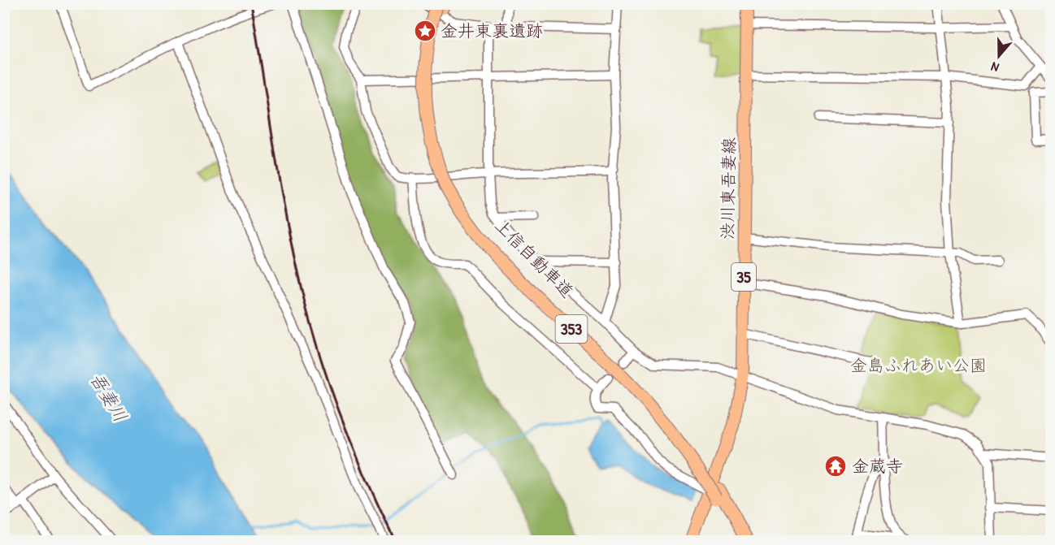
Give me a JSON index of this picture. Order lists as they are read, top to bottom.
{
  "streets": {
    "highway": ["上信自動車道", "353"],
    "main road": ["渋川東吾妻線", "35"]
  },
  "water": ["吾妻川"],
  "parks": ["金島ふれあい公園"],
  "places": {
    "place": ["金井東裏遺跡"],
    "temple": ["金蔵寺"]
  },
  "north": "bottom"
}
